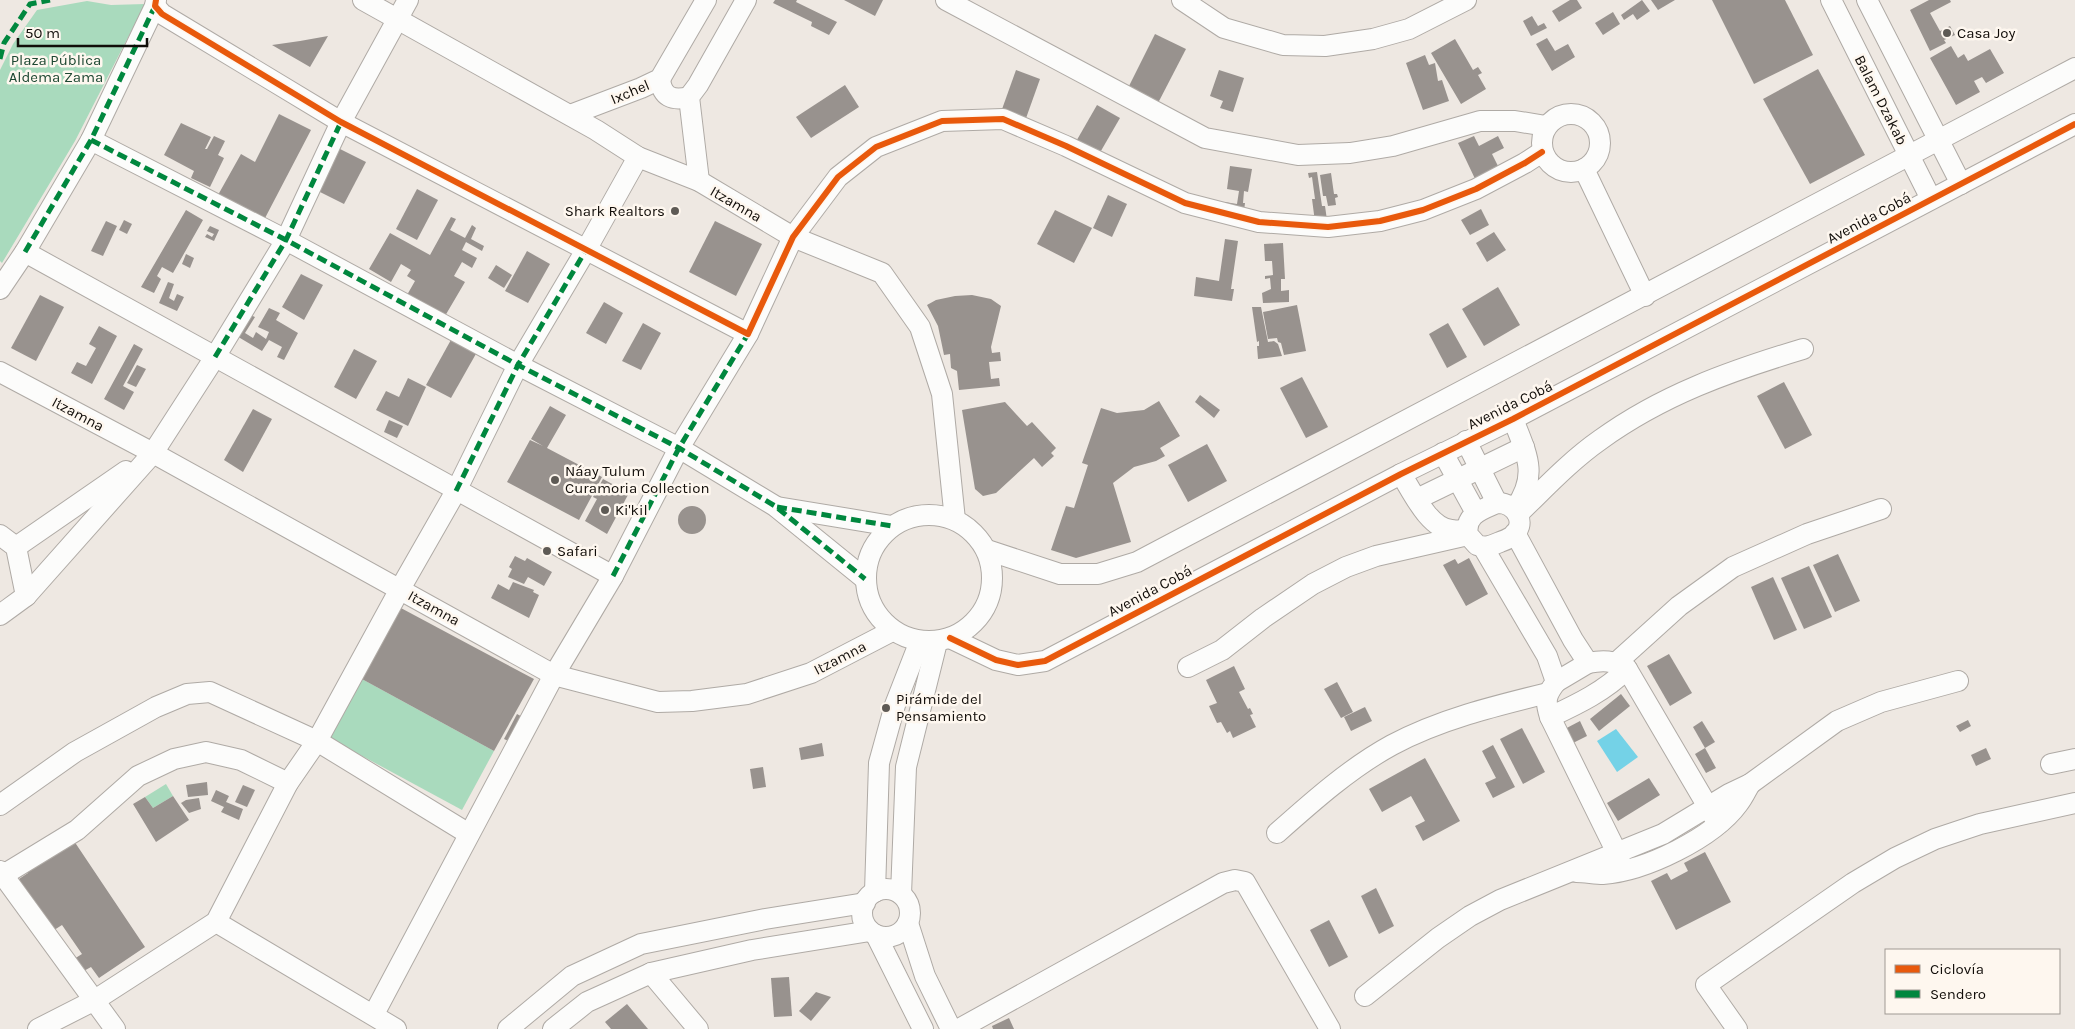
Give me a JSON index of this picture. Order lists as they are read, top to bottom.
{
  "streets": {
    "street": [
      "Ixchel",
      "Balam Dzakab",
      "Itzamna",
      "Avenida Cobá"
    ]
  },
  "crossings": [
    ["Ixchel", "Itzamna"],
    ["Balam Dzakab", "Avenida Cobá"],
    ["Itzamna", "Avenida Cobá"]
  ],
  "parks": ["Plaza Pública Aldema Zama"],
  "places": [
    "Casa Joy",
    "Shark Realtors",
    "Náay Tulum Curamoria Collection",
    "Ki'kil",
    "Safari",
    "Pirámide del Pensamiento"
  ],
  "legend": ["Ciclovía", "Sendero"],
  "scale_bar": "50 m"
}
